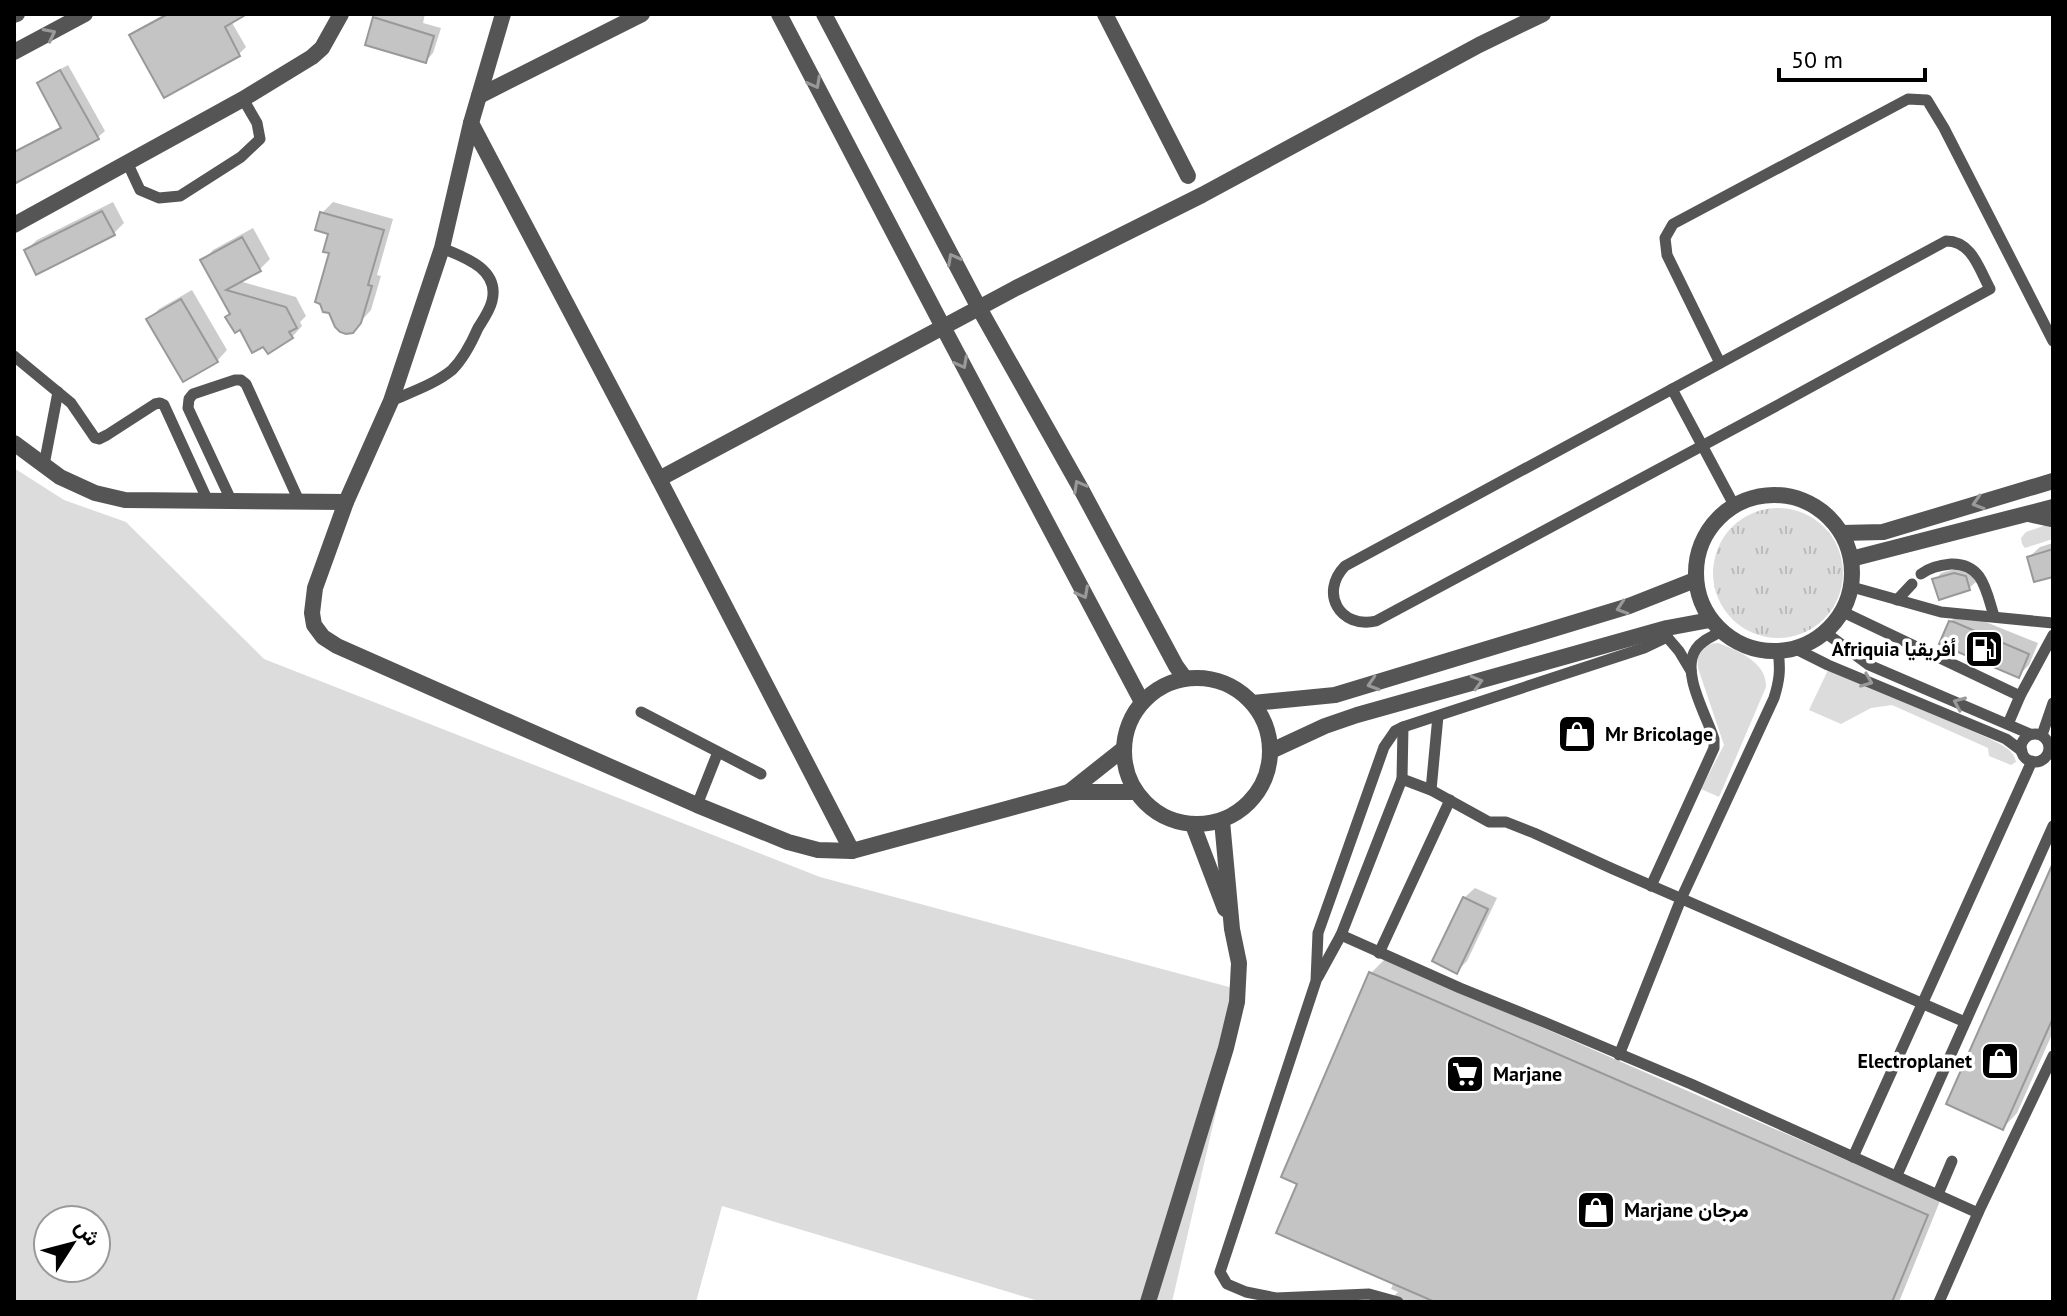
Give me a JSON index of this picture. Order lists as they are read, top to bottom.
{
  "places": {
    "fuel station": ["Afriquia أفريقيا"],
    "shop": ["Mr Bricolage", "Electroplanet", "Marjane مرجان"],
    "supermarket": ["Marjane"]
  },
  "scale_bar": "50 m",
  "north": "top right"
}
